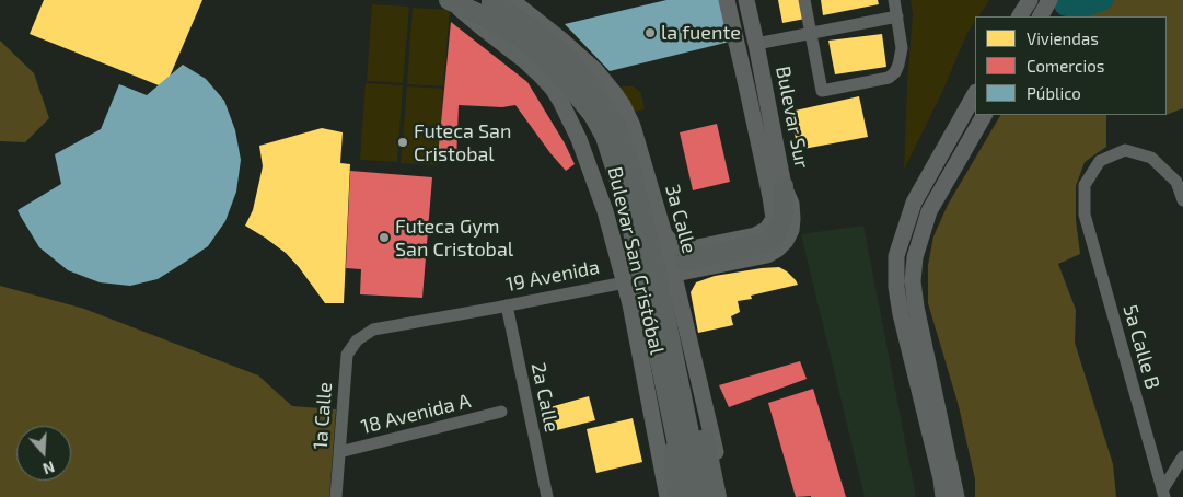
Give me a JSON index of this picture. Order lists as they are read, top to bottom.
{
  "streets": {
    "main road": [
      "Bulevar Sur",
      "3a Calle",
      "Bulevar San Cristóbal",
      "19 Avenida"
    ],
    "street": [
      "5a Calle B",
      "2a Calle",
      "18 Avenida A",
      "1a Calle"
    ]
  },
  "crossings": [
    ["Bulevar Sur", "19 Avenida"],
    ["3a Calle", "19 Avenida"],
    ["19 Avenida", "2a Calle"],
    ["19 Avenida", "1a Calle"],
    ["18 Avenida A", "1a Calle"]
  ],
  "places": ["la fuente", "Futeca San Cristobal", "Futeca Gym San Cristobal"],
  "legend": ["Viviendas", "Comercios", "Público"],
  "north": "bottom"
}
